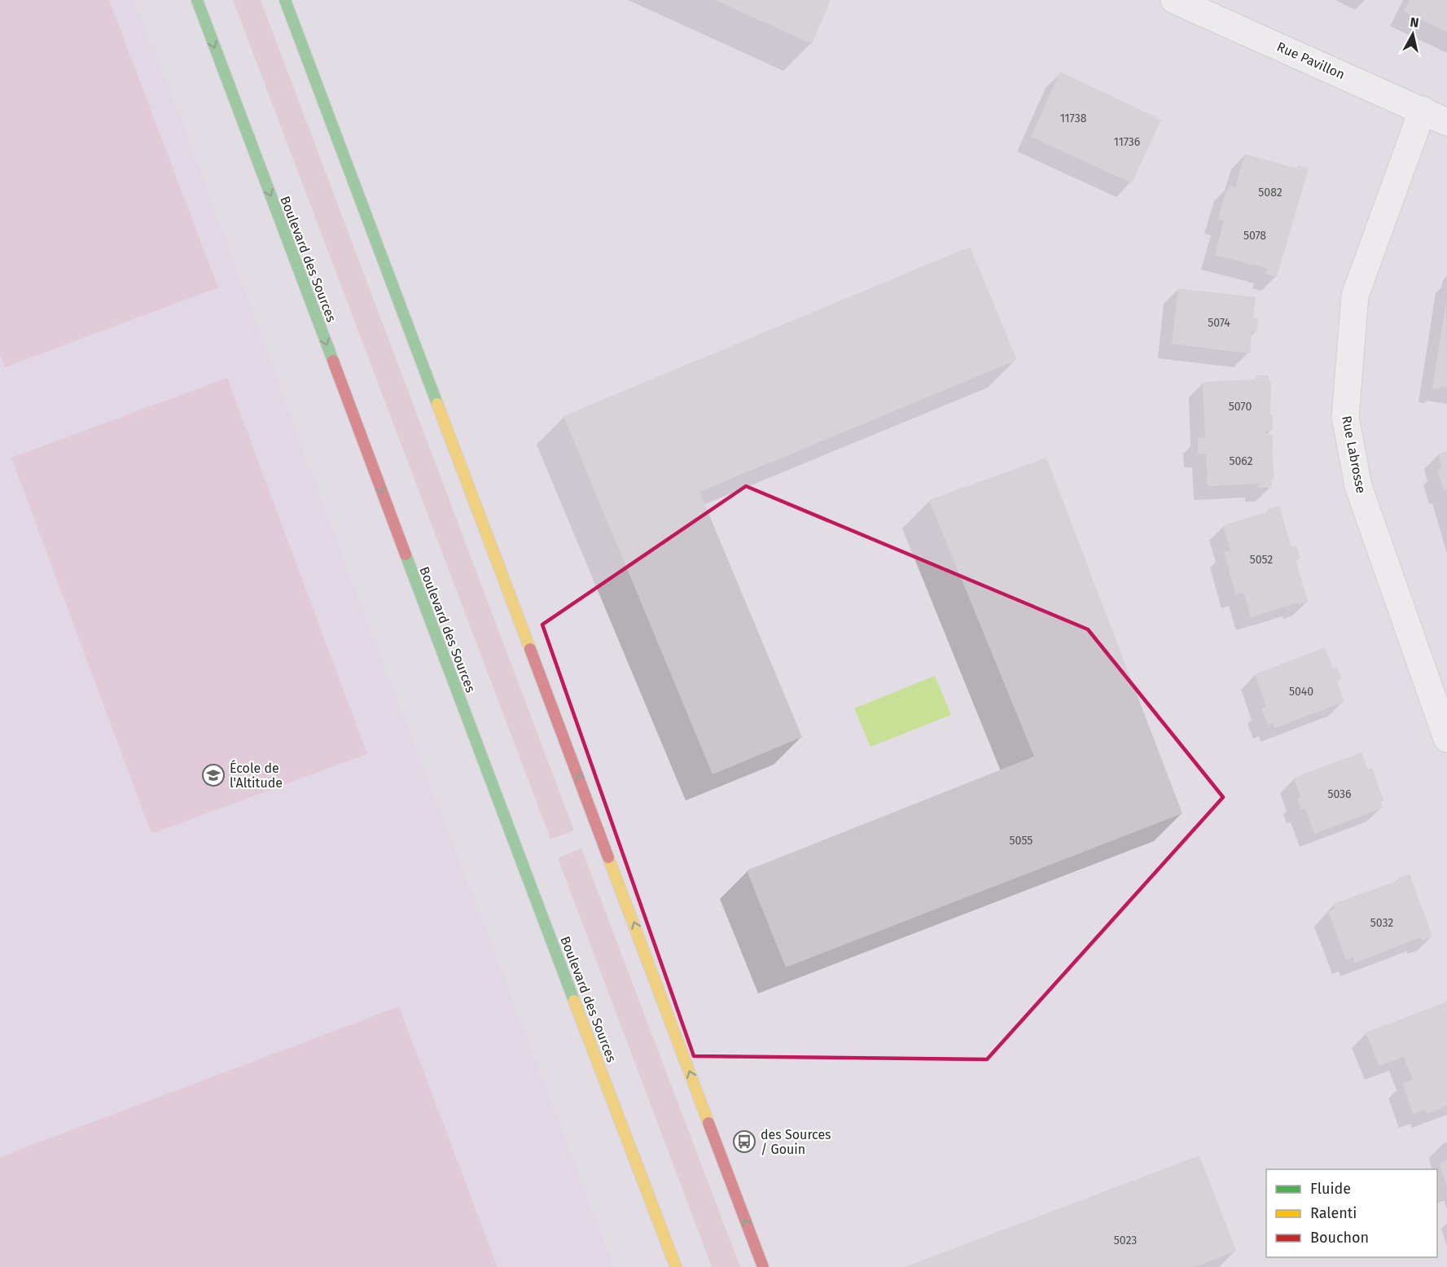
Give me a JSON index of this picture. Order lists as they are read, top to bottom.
{
  "streets": {
    "street": ["Rue Pavillon", "Boulevard des Sources", "Rue Labrosse"]
  },
  "crossings": [
    ["Rue Pavillon", "Rue Labrosse"]
  ],
  "places": {
    "school or university": ["École de l'Altitude"],
    "bus stop": ["des Sources / Gouin"]
  },
  "house_numbers": [
    "11738",
    "11736",
    "5082",
    "5078",
    "5074",
    "5070",
    "5062",
    "5052",
    "5040",
    "5036",
    "5055",
    "5032",
    "5023"
  ],
  "legend": ["Fluide", "Ralenti", "Bouchon"],
  "north": "top"
}
